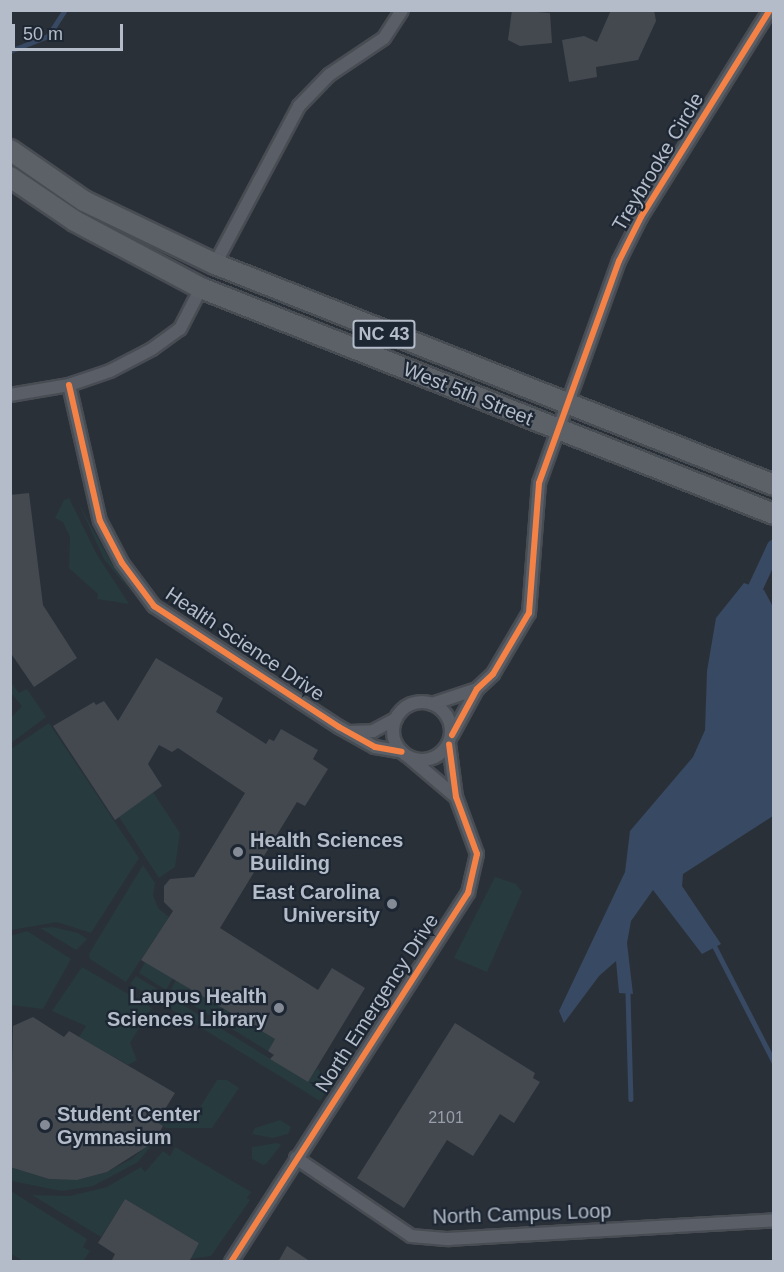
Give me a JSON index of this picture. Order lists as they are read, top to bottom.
{
  "streets": {
    "main road": ["NC 43", "West 5th Street"],
    "street": [
      "Treybrooke Circle",
      "Health Science Drive",
      "North Emergency Drive",
      "North Campus Loop"
    ]
  },
  "crossings": [
    ["Treybrooke Circle", "West 5th Street"],
    ["Health Science Drive", "North Emergency Drive"],
    ["North Emergency Drive", "North Campus Loop"]
  ],
  "places": [
    "Health Sciences Building",
    "East Carolina University",
    "Laupus Health Sciences Library",
    "Student Center Gymnasium"
  ],
  "house_numbers": ["2101"],
  "scale_bar": "50 m"
}
